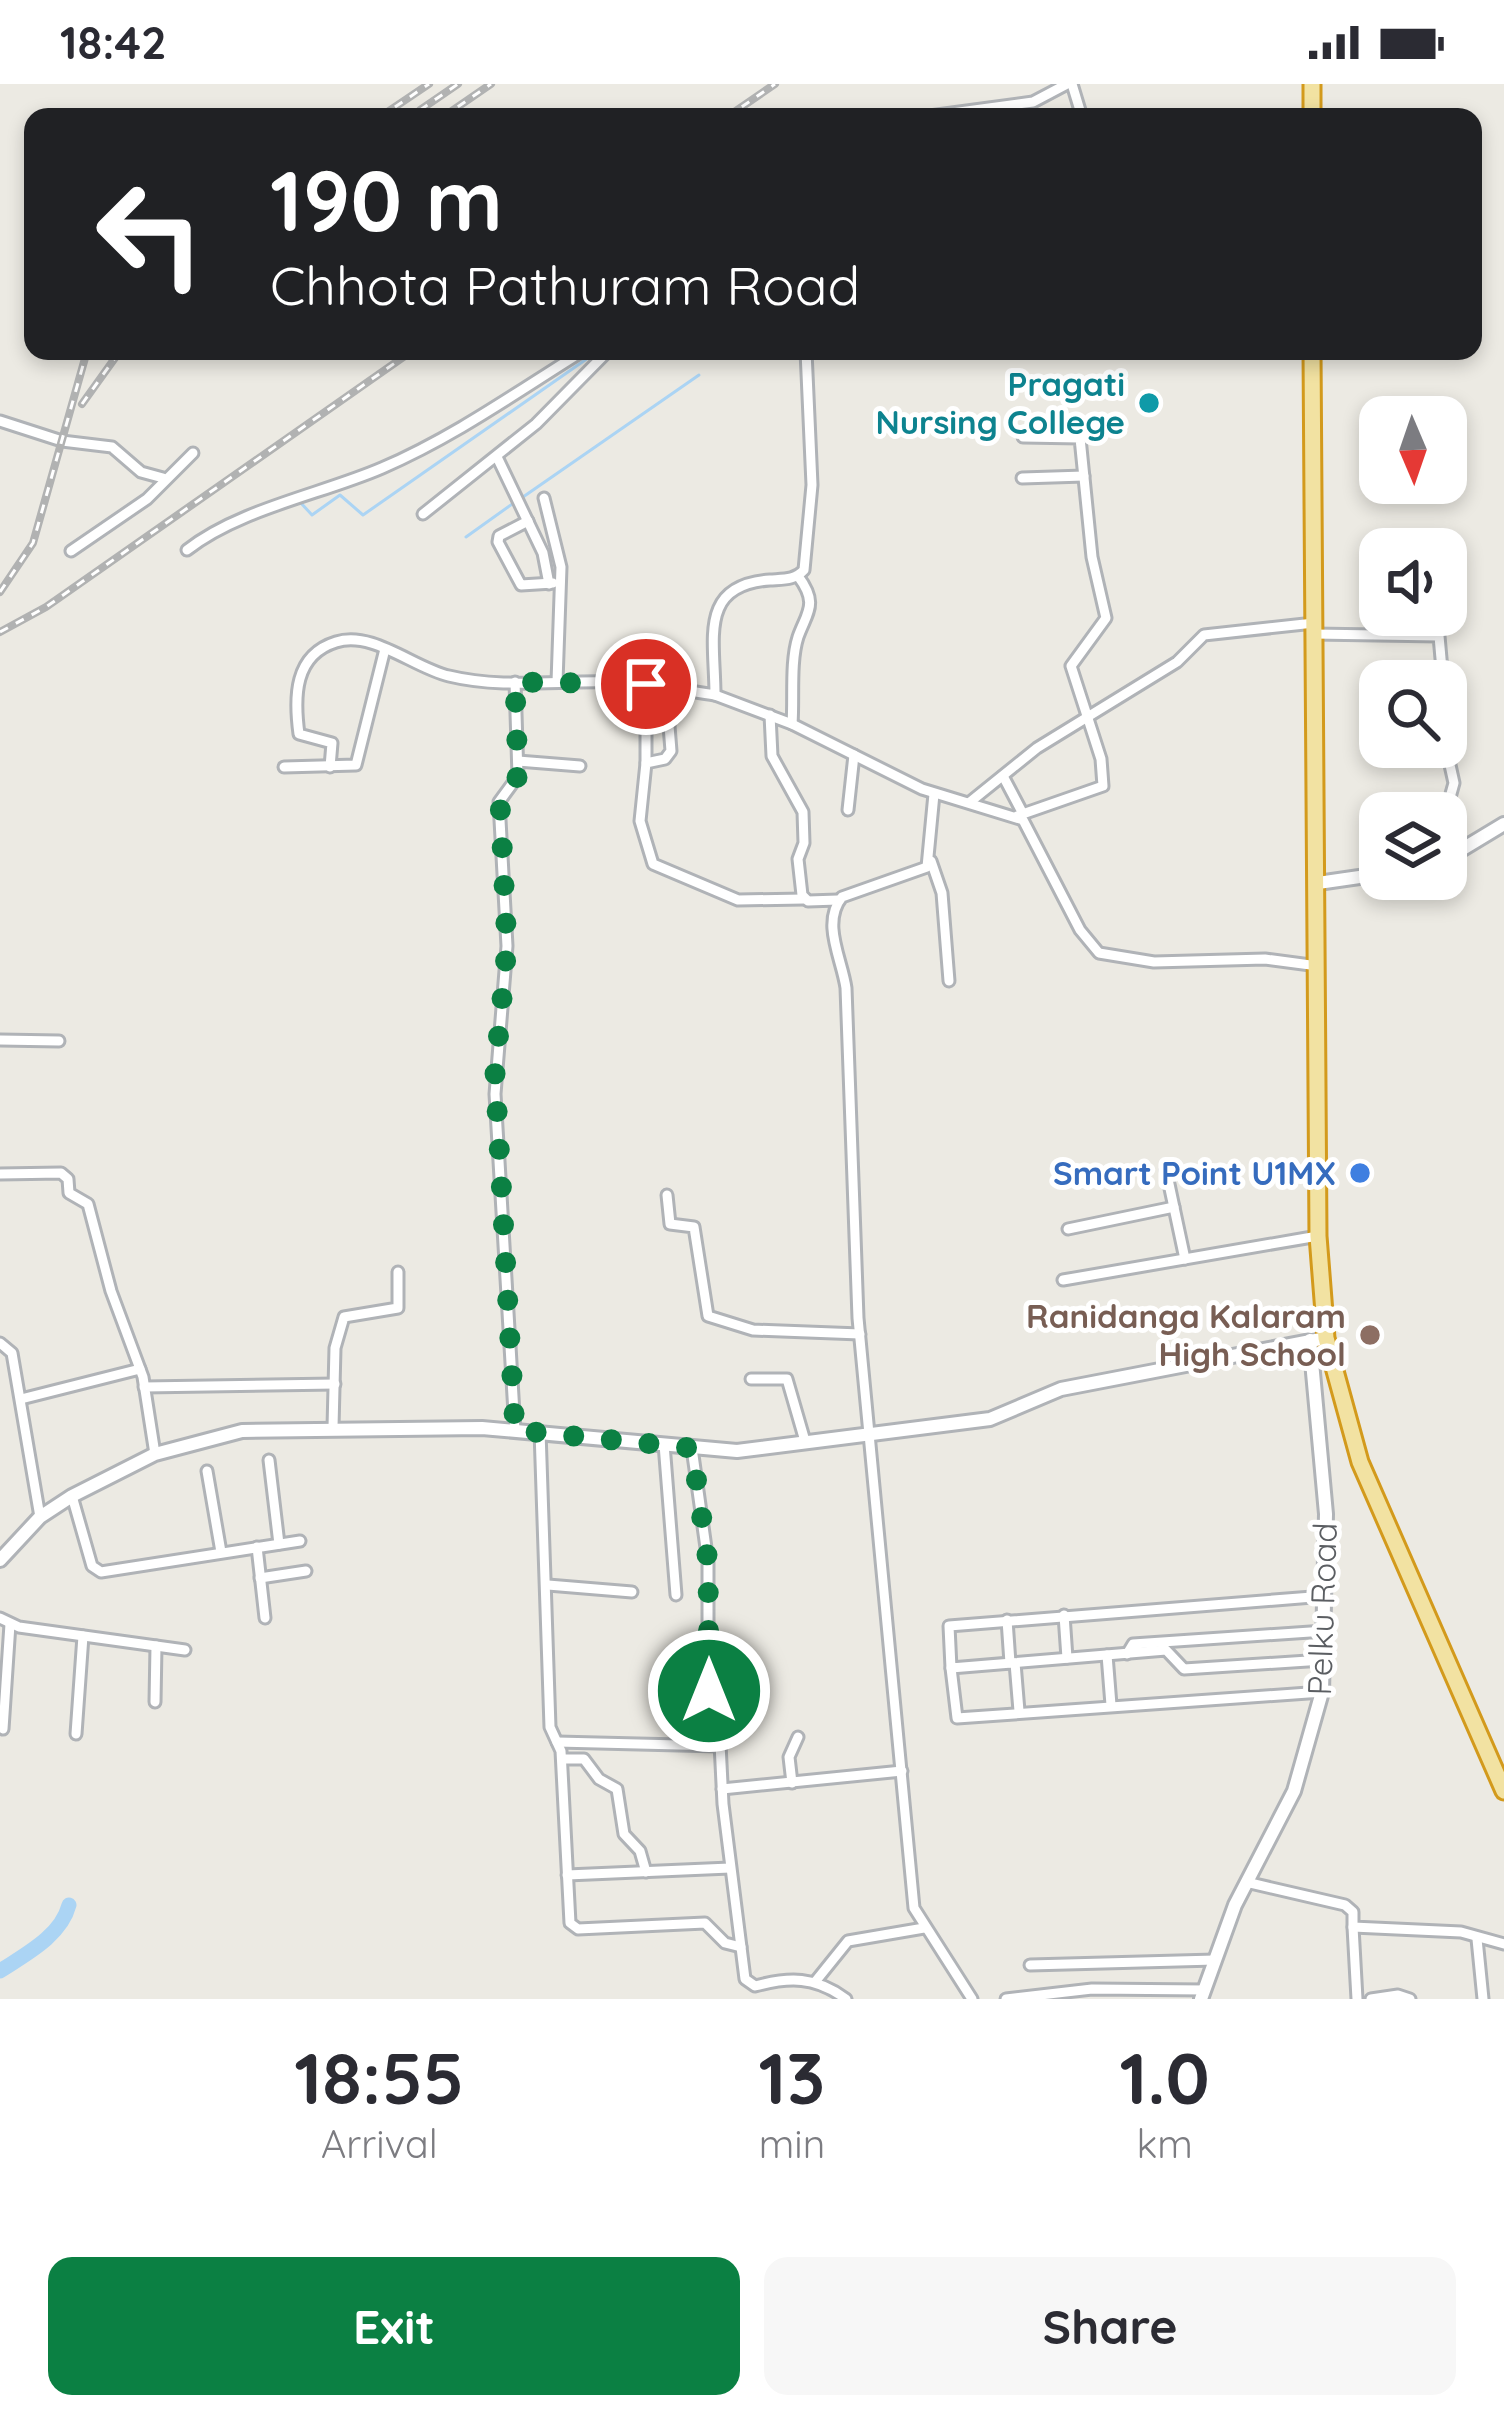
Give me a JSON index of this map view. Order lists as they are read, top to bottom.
{
  "streets": {
    "street": ["Pelku Road"]
  },
  "places": ["Pragati Nursing College", "Smart Point U1MX", "Ranidanga Kalaram High School"],
  "north": "bottom",
  "page": {
    "status": "18:42",
    "turn": ["190 m", "Chhota Pathuram Road"],
    "eta": [
      "18:55",
      "Arrival",
      "13",
      "min",
      "1.0",
      "km"
    ],
    "buttons": ["Exit", "Share"]
  }
}
